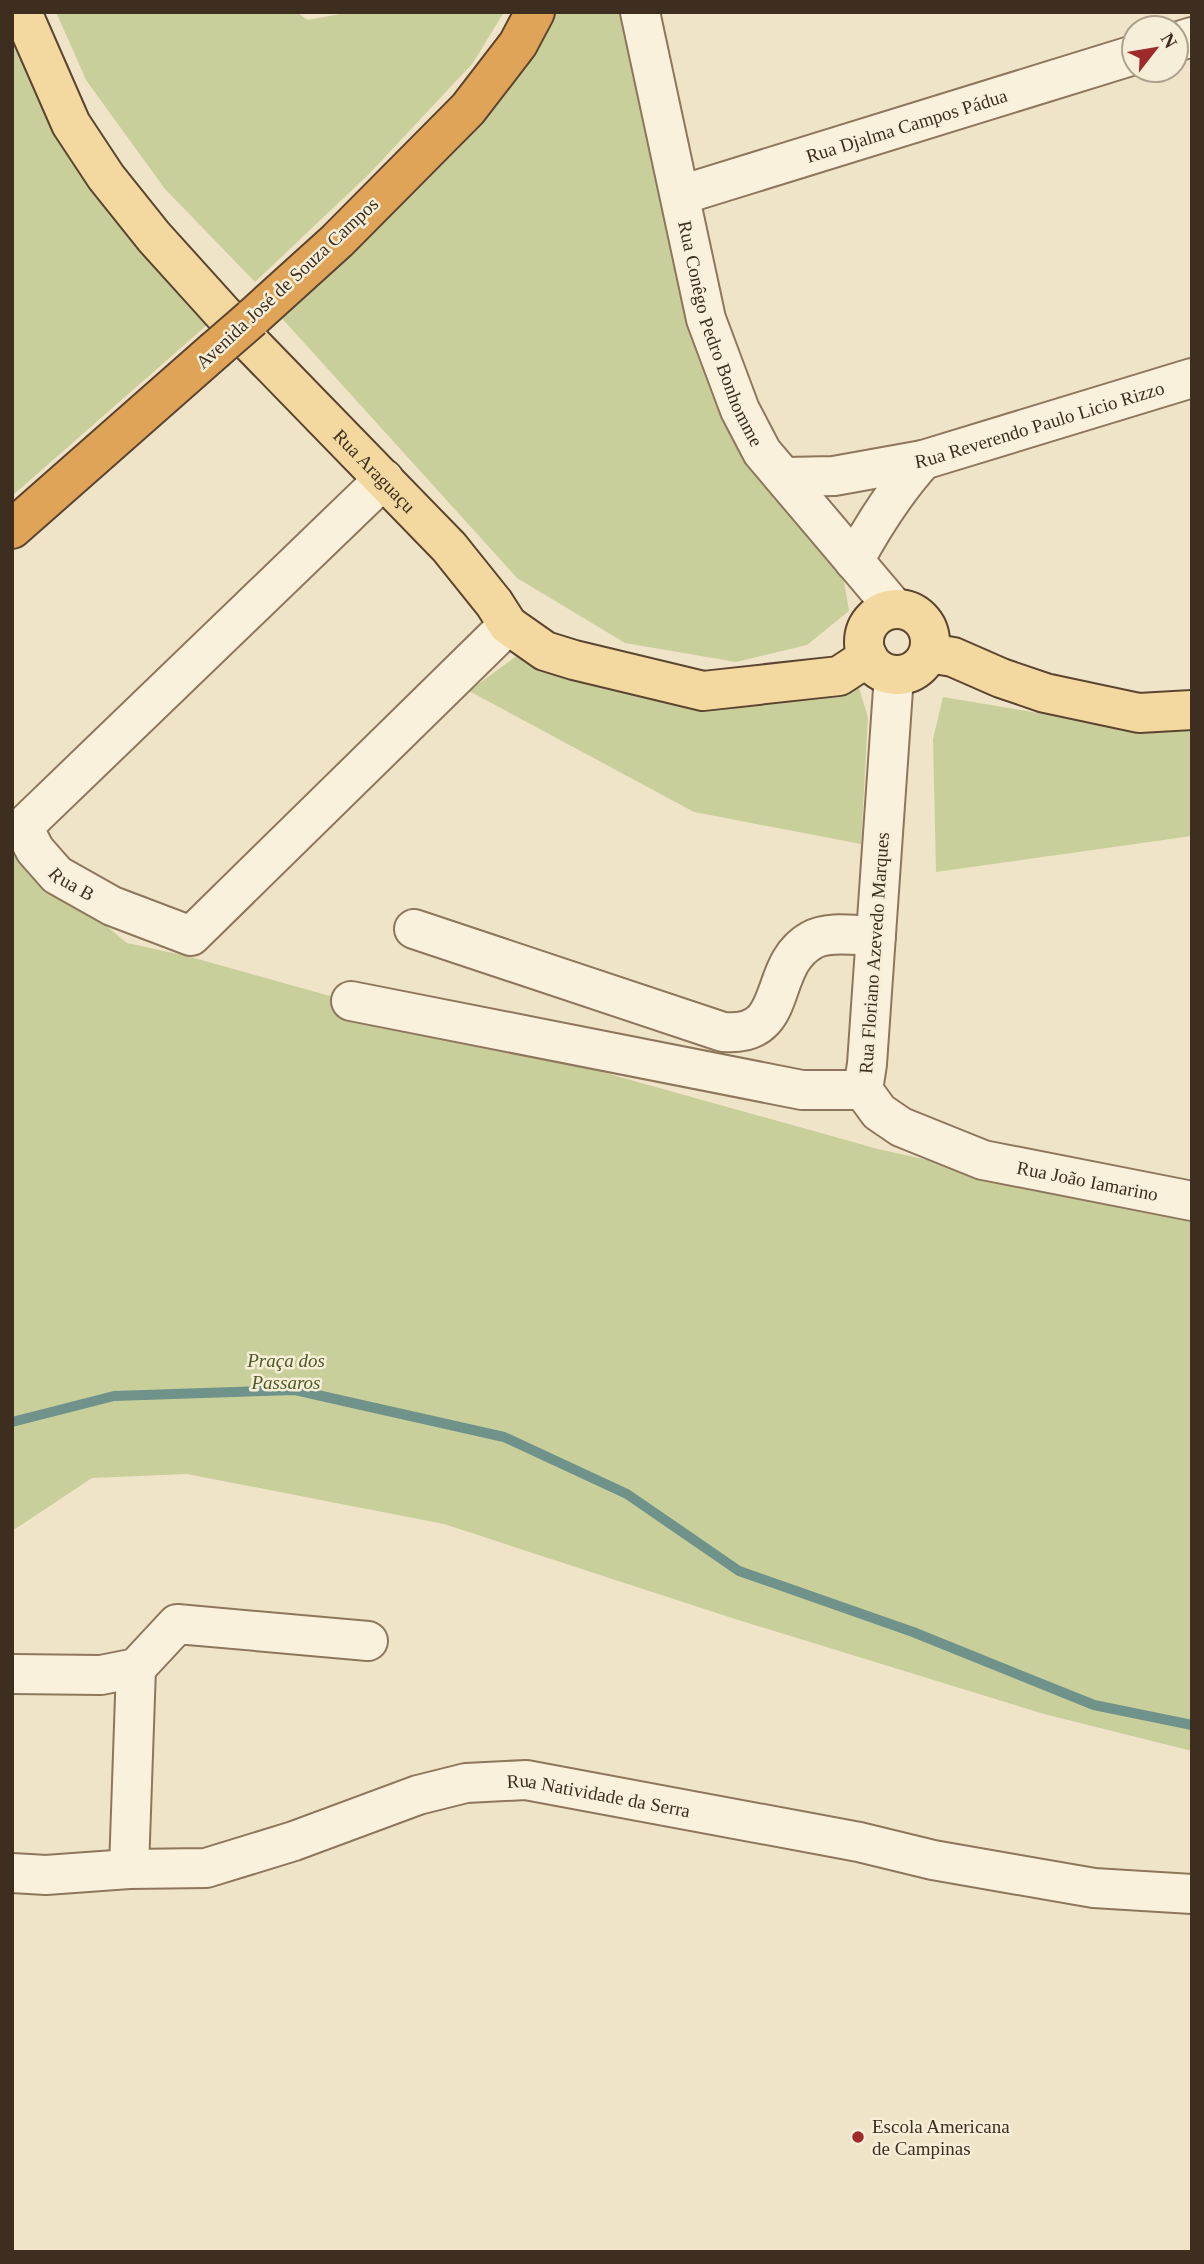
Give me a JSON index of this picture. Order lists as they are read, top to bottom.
{
  "streets": {
    "highway": ["Avenida José de Souza Campos"],
    "main road": ["Rua Araguaçu"],
    "street": [
      "Rua Djalma Campos Pádua",
      "Rua Conêgo Pedro Bonhomme",
      "Rua Reverendo Paulo Licio Rizzo",
      "Rua B",
      "Rua Floriano Azevedo Marques",
      "Rua João Iamarino",
      "Rua Natividade da Serra"
    ]
  },
  "crossings": [
    ["Rua Djalma Campos Pádua", "Rua Conêgo Pedro Bonhomme"],
    ["Rua Conêgo Pedro Bonhomme", "Rua Reverendo Paulo Licio Rizzo"],
    ["Rua Conêgo Pedro Bonhomme", "Rua Araguaçu"],
    ["Rua Conêgo Pedro Bonhomme", "Rua Floriano Azevedo Marques"],
    ["Rua Araguaçu", "Rua B"],
    ["Rua Araguaçu", "Rua Floriano Azevedo Marques"],
    ["Rua Floriano Azevedo Marques", "Rua João Iamarino"]
  ],
  "parks": ["Praça dos Passaros"],
  "places": ["Escola Americana de Campinas"],
  "north": "top right"
}
